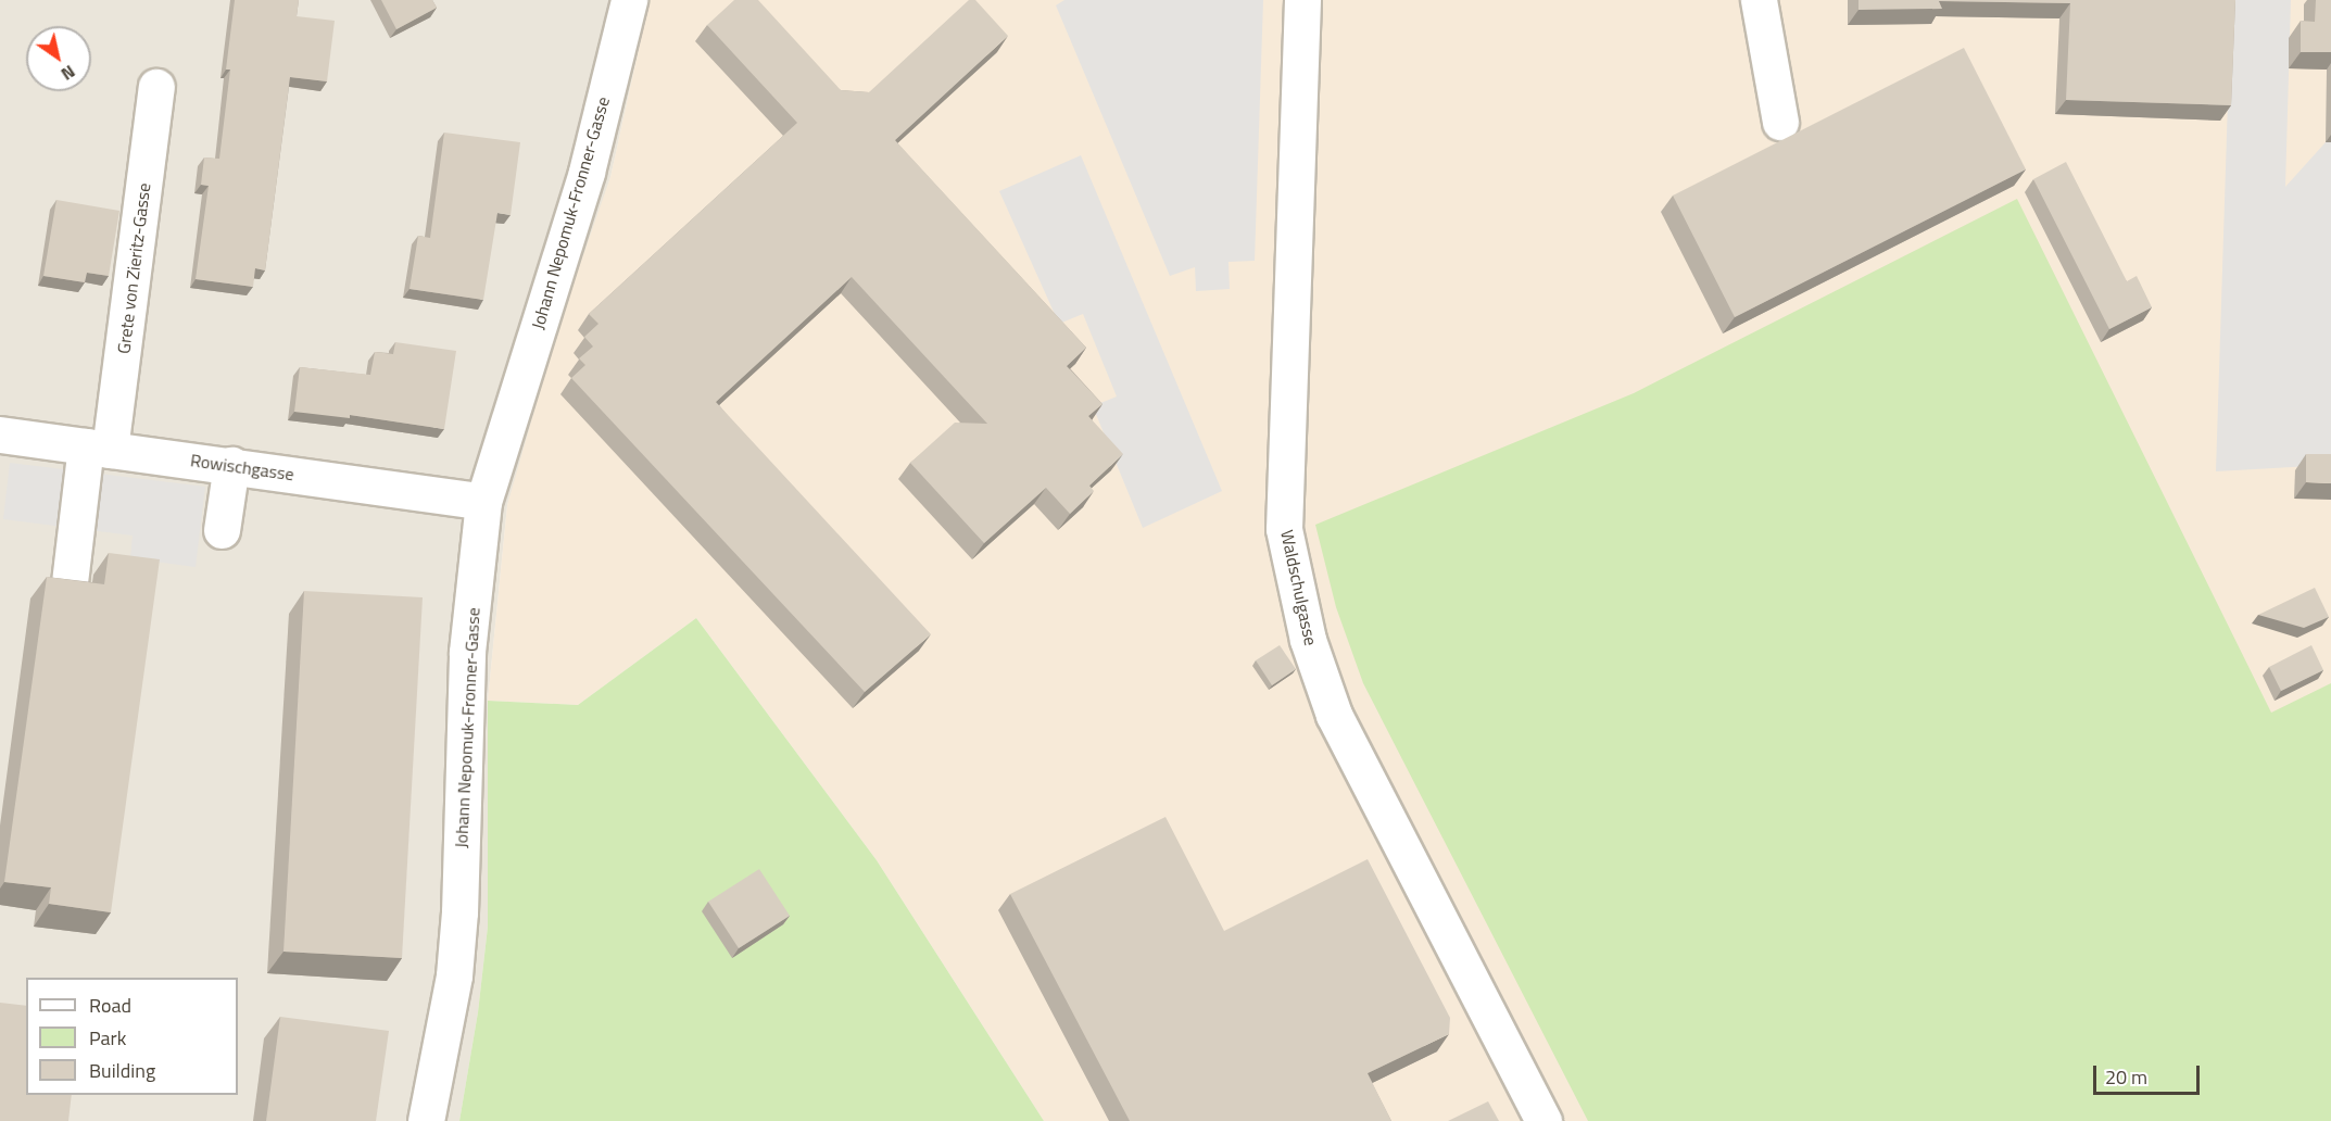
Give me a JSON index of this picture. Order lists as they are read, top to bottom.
{
  "streets": {
    "street": [
      "Johann Nepomuk-Fronner-Gasse",
      "Grete von Zieritz-Gasse",
      "Rowischgasse",
      "Waldschulgasse"
    ]
  },
  "crossings": [
    ["Johann Nepomuk-Fronner-Gasse", "Rowischgasse"],
    ["Grete von Zieritz-Gasse", "Rowischgasse"]
  ],
  "legend": ["Road", "Park", "Building"],
  "scale_bar": "20 m",
  "north": "bottom right"
}
